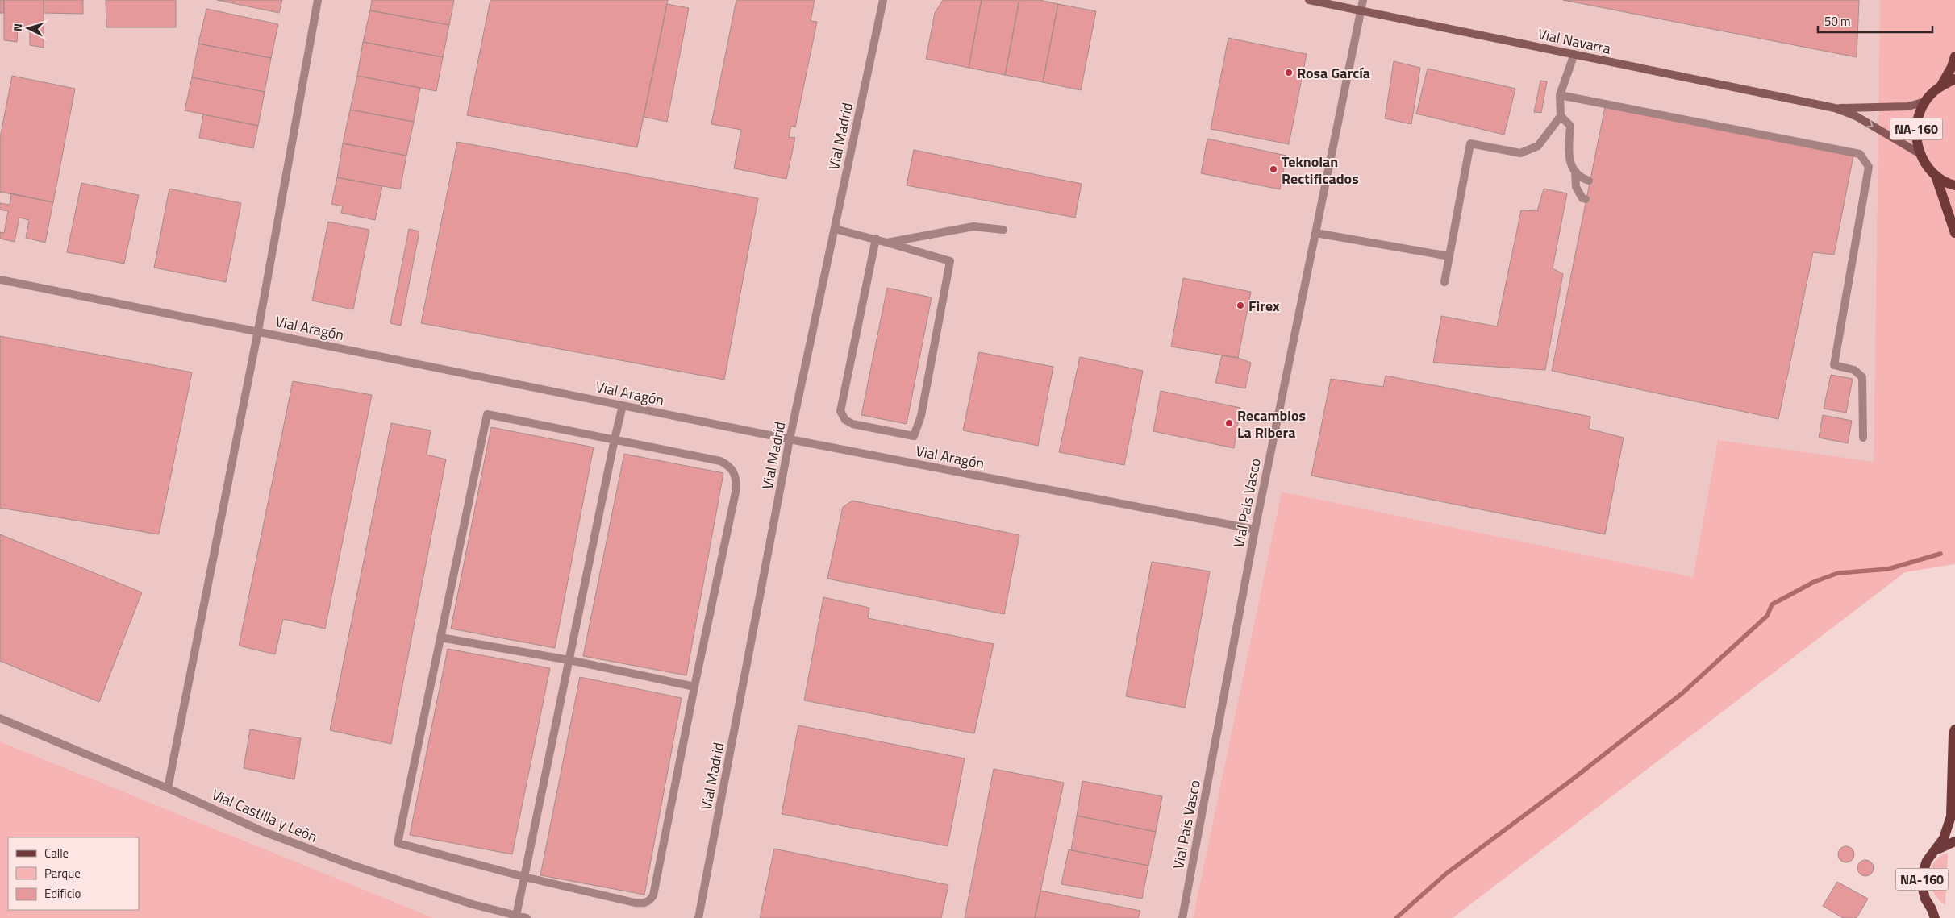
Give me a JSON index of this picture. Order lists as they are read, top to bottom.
{
  "streets": {
    "main road": ["NA-160"],
    "street": ["Vial Navarra"],
    "lane": [
      "Vial Madrid",
      "Vial Aragón",
      "Vial Pais Vasco",
      "Vial Castilla y Leòn"
    ]
  },
  "crossings": [
    ["Vial Navarra", "NA-160"],
    ["Vial Navarra", "Vial Pais Vasco"],
    ["Vial Madrid", "Vial Aragón"],
    ["Vial Aragón", "Vial Pais Vasco"]
  ],
  "places": [
    "Rosa García",
    "Teknolan Rectificados",
    "Firex",
    "Recambios La Ribera"
  ],
  "legend": ["Calle", "Parque", "Edificio"],
  "scale_bar": "50 m",
  "north": "left"
}
